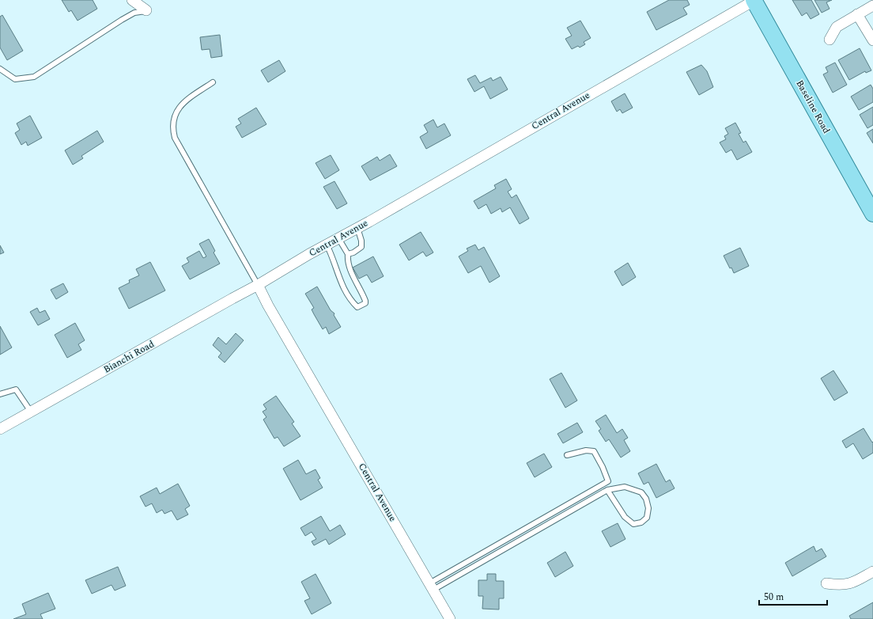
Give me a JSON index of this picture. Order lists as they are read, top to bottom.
{
  "streets": {
    "main road": ["Baseline Road"],
    "street": ["Central Avenue", "Bianchi Road"]
  },
  "crossings": [
    ["Baseline Road", "Central Avenue"],
    ["Central Avenue", "Bianchi Road"]
  ],
  "scale_bar": "50 m"
}
